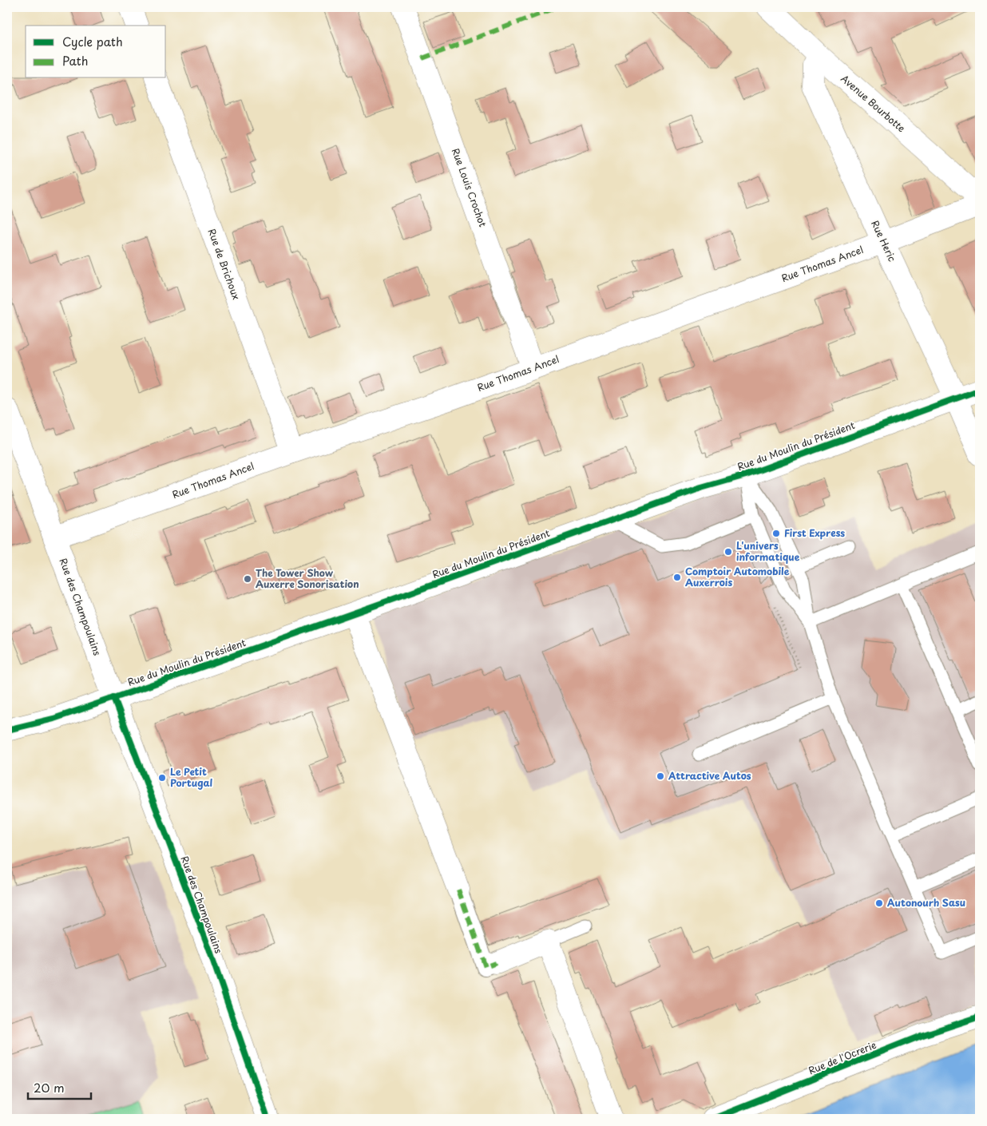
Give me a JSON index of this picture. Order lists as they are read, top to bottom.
{
  "streets": {
    "street": [
      "Avenue Bourbotte",
      "Rue Louis Crochot",
      "Rue Heric",
      "Rue de Brichoux",
      "Rue Thomas Ancel",
      "Rue du Moulin du Président",
      "Rue des Champoulains",
      "Rue de l'Ocrerie"
    ]
  },
  "crossings": [
    ["Avenue Bourbotte", "Rue Heric"],
    ["Rue Louis Crochot", "Rue Thomas Ancel"],
    ["Rue Heric", "Rue Thomas Ancel"],
    ["Rue Heric", "Rue du Moulin du Président"],
    ["Rue de Brichoux", "Rue Thomas Ancel"],
    ["Rue Thomas Ancel", "Rue des Champoulains"],
    ["Rue du Moulin du Président", "Rue des Champoulains"]
  ],
  "places": [
    "First Express",
    "L'univers informatique",
    "Comptoir Automobile Auxerrois",
    "The Tower Show Auxerre Sonorisation",
    "Attractive Autos",
    "Le Petit Portugal",
    "Autonourh Sasu"
  ],
  "legend": ["Cycle path", "Path"],
  "scale_bar": "20 m"
}
